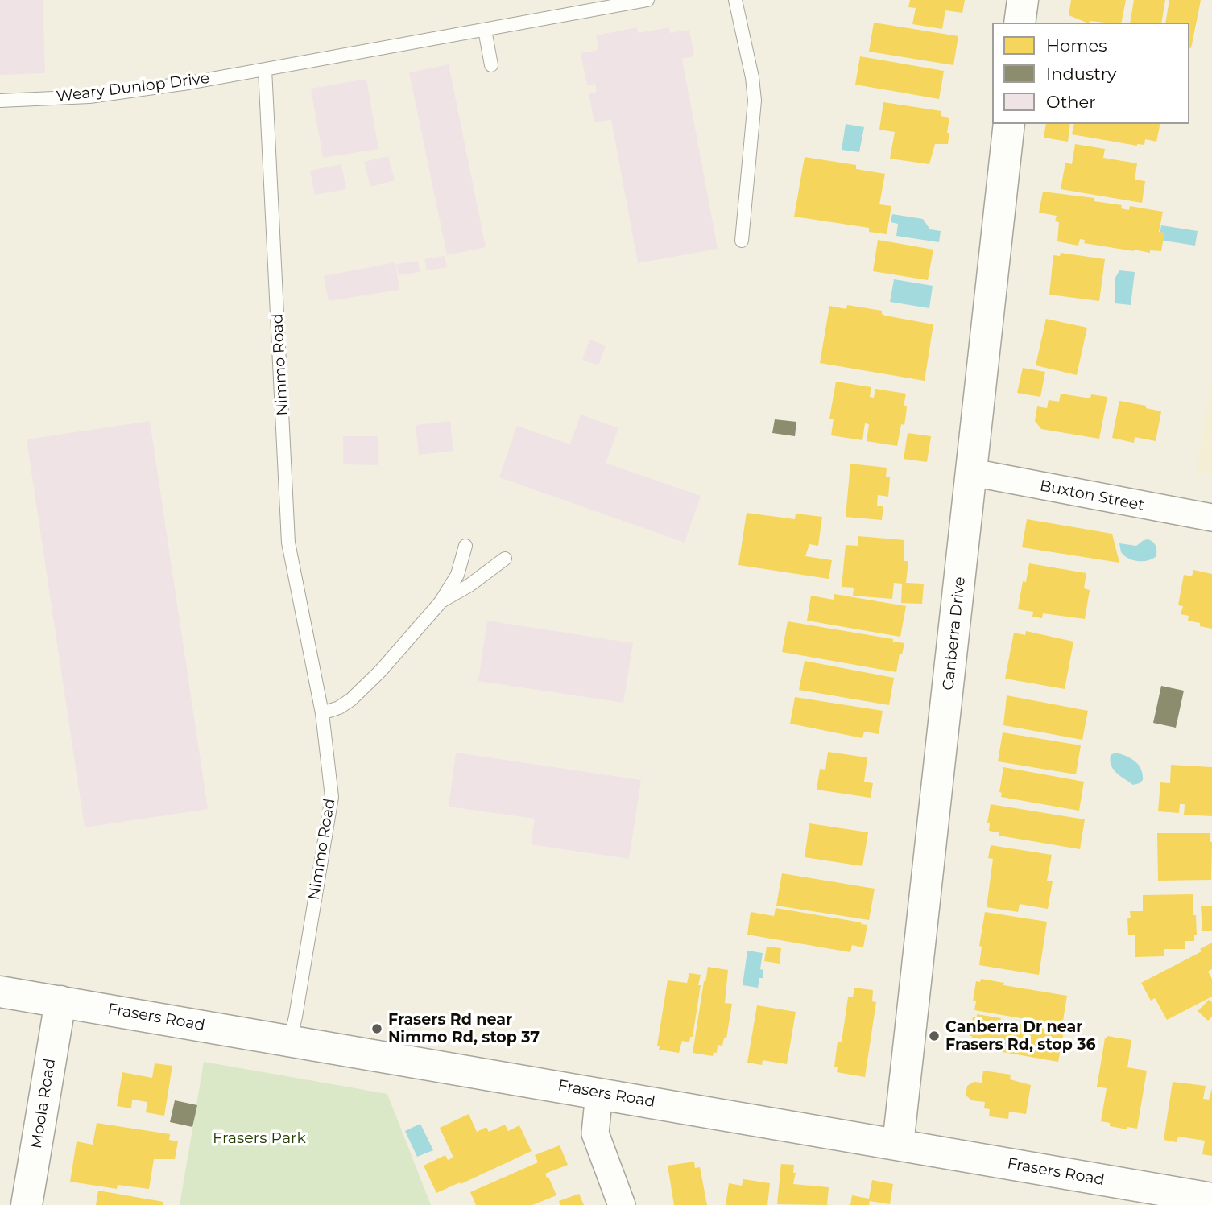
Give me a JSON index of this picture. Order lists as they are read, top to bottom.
{
  "streets": {
    "street": [
      "Buxton Street",
      "Canberra Drive",
      "Frasers Road",
      "Moola Road"
    ],
    "lane": ["Weary Dunlop Drive", "Nimmo Road"]
  },
  "crossings": [
    ["Weary Dunlop Drive", "Nimmo Road"],
    ["Nimmo Road", "Frasers Road"],
    ["Buxton Street", "Canberra Drive"],
    ["Canberra Drive", "Frasers Road"],
    ["Frasers Road", "Moola Road"]
  ],
  "parks": ["Frasers Park"],
  "places": ["Frasers Rd near Nimmo Rd, stop 37", "Canberra Dr near Frasers Rd, stop 36"],
  "legend": ["Homes", "Industry", "Other"]
}
